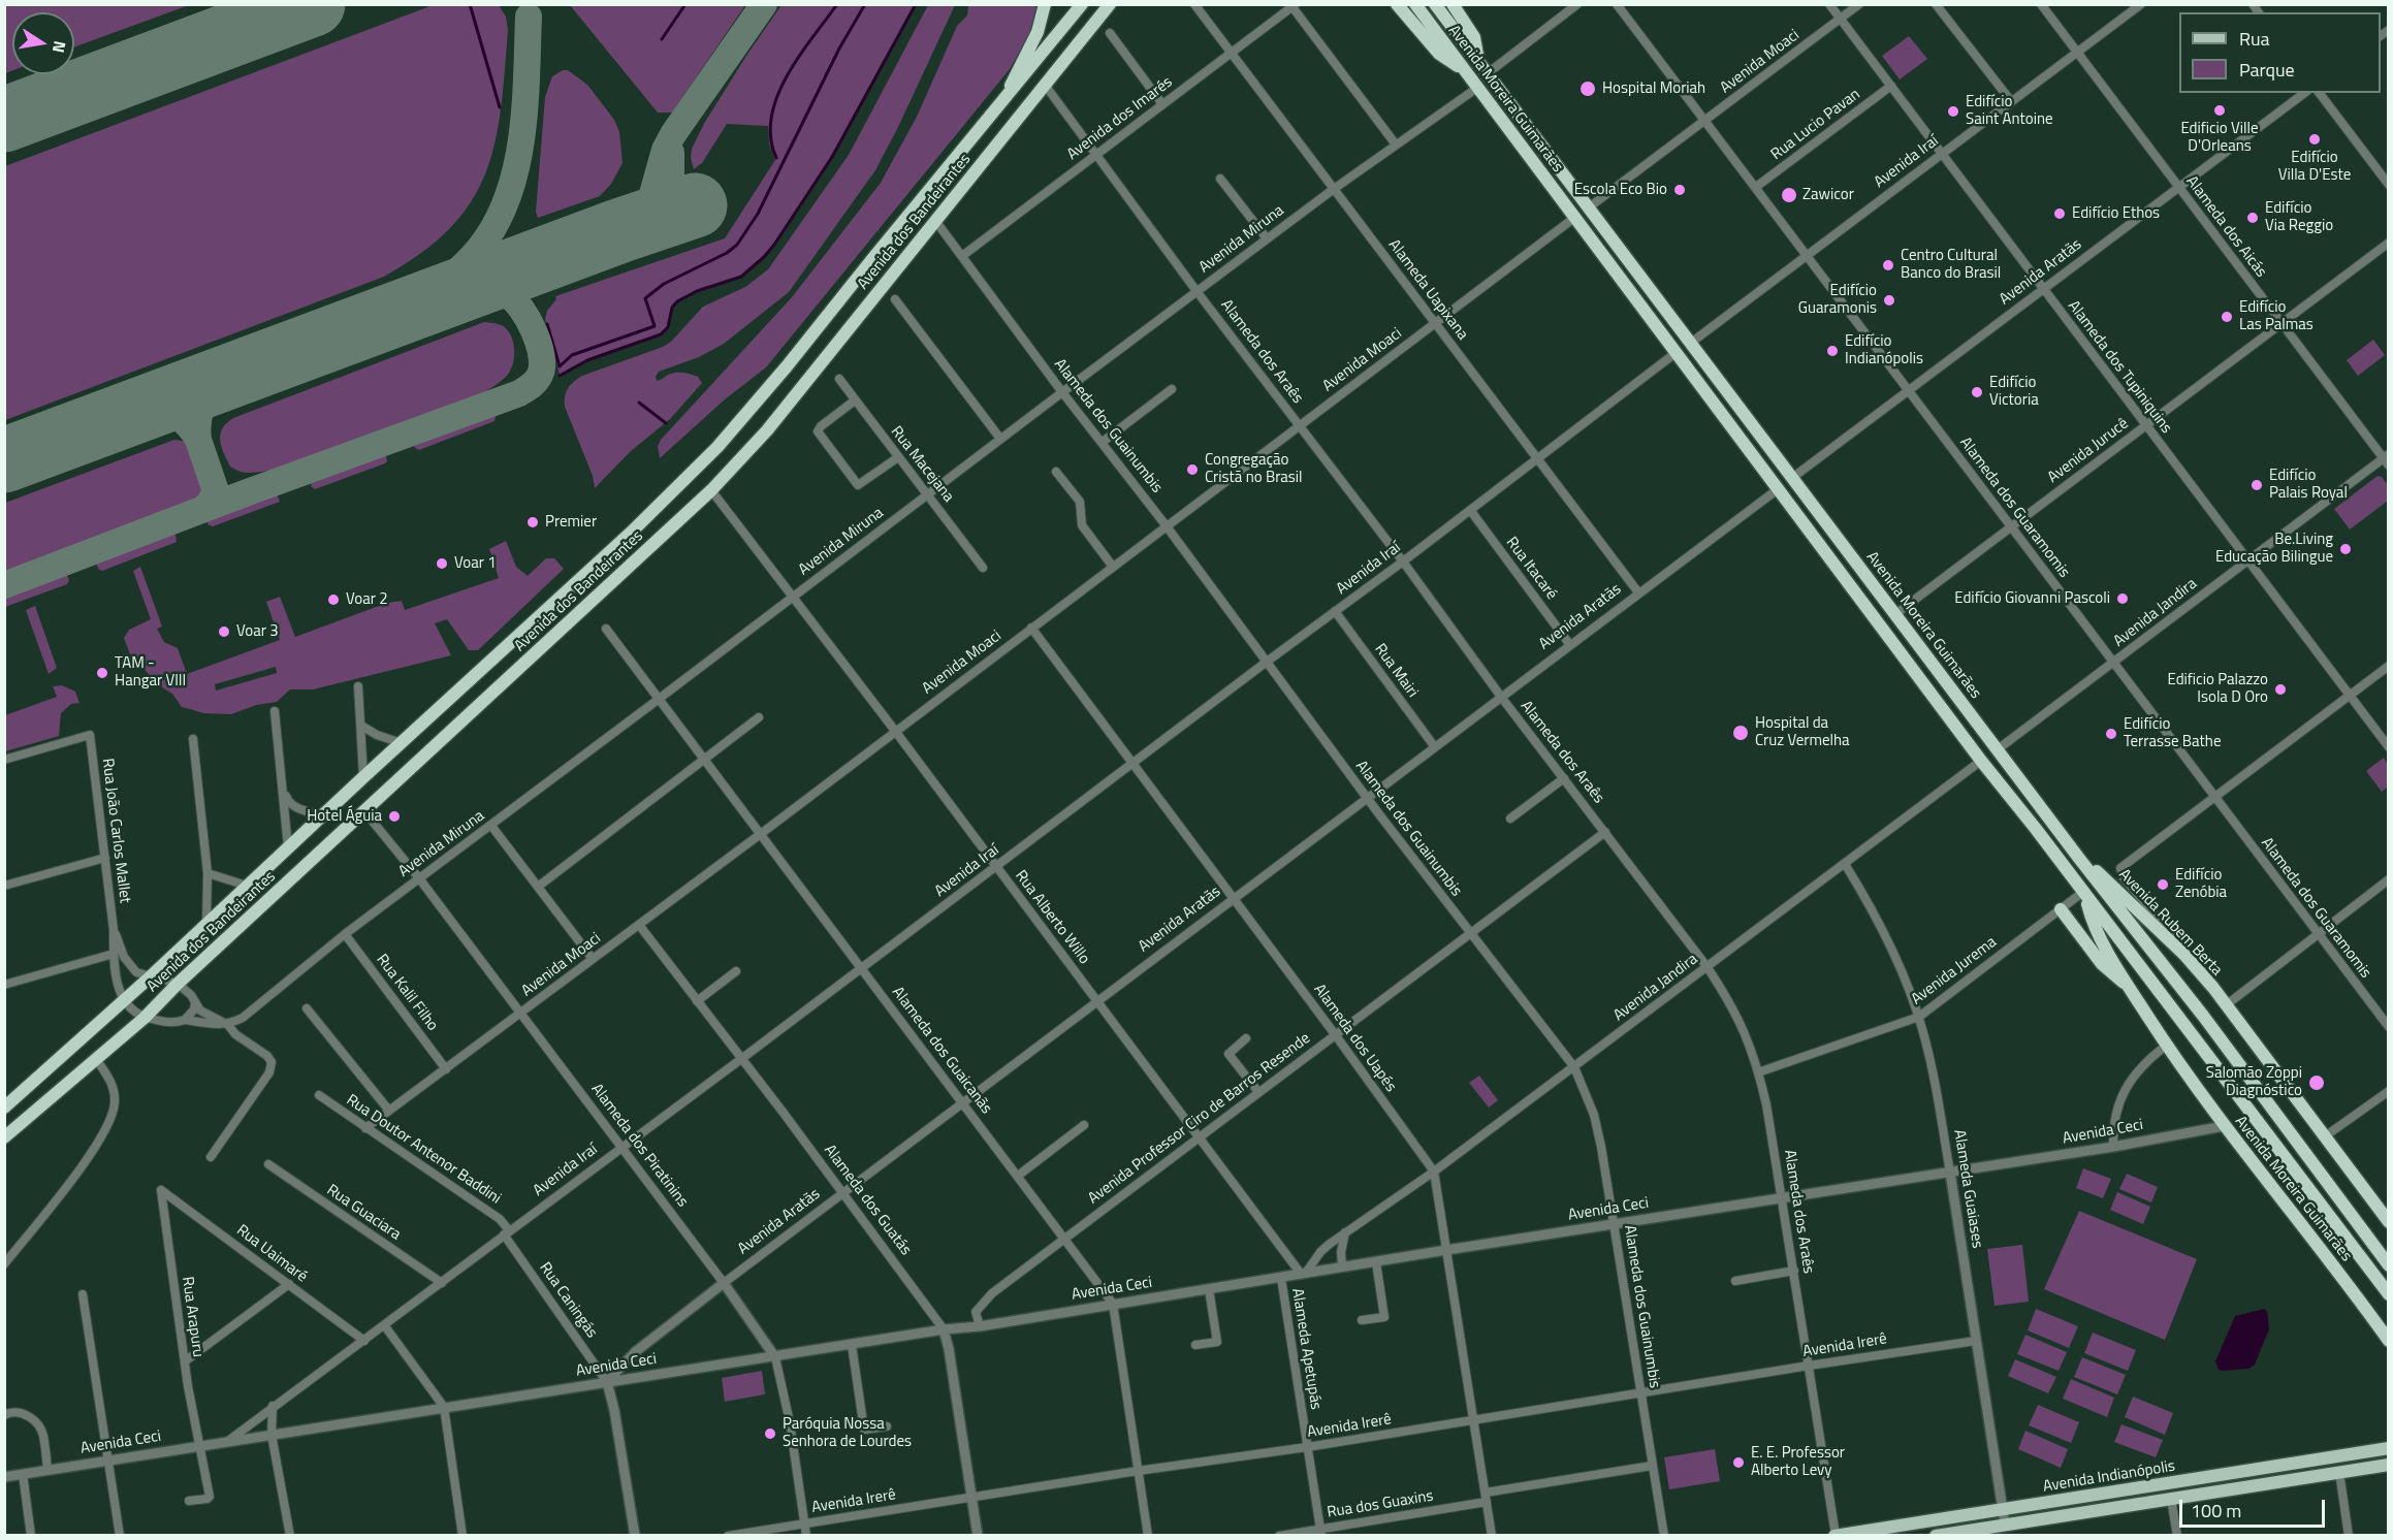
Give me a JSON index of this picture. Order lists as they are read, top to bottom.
{
  "streets": {
    "highway": ["Avenida Moreira Guimarães", "Avenida dos Bandeirantes", "Avenida Rubem Berta"],
    "main road": ["Avenida Indianópolis"],
    "street": [
      "Avenida Moaci",
      "Avenida dos Imarés",
      "Rua Lucio Pavan",
      "Avenida Iraí",
      "Alameda dos Aicás",
      "Avenida Miruna",
      "Avenida Aratãs",
      "Alameda Uapixana",
      "Alameda dos Araês",
      "Alameda dos Tupiniquins",
      "Alameda dos Guainumbis",
      "Avenida Jurucê",
      "Rua Macejana",
      "Alameda dos Guaramomis",
      "Rua Itacaré",
      "Avenida Jandira",
      "Rua Mairi",
      "Rua João Carlos Mallet",
      "Rua Alberto Willo",
      "Avenida Jurema",
      "Rua Kalil Filho",
      "Alameda dos Uapés",
      "Alameda dos Guaicanãs",
      "Avenida Professor Ciro de Barros Resende",
      "Avenida Ceci",
      "Alameda dos Piratinins",
      "Rua Doutor Antenor Baddini",
      "Alameda Guaiases",
      "Alameda dos Guatás",
      "Rua Guaciara",
      "Rua Uaimaré",
      "Rua Caningás",
      "Rua Arapuru",
      "Avenida Irerê",
      "Alameda Apetupás",
      "Rua dos Guaxins"
    ]
  },
  "crossings": [
    ["Avenida Moaci", "Avenida Moreira Guimarães"],
    ["Avenida Moaci", "Alameda Uapixana"],
    ["Avenida Moaci", "Alameda dos Araês"],
    ["Avenida Moaci", "Alameda dos Tupiniquins"],
    ["Avenida Moaci", "Alameda dos Guainumbis"],
    ["Avenida Moaci", "Alameda dos Guaramomis"],
    ["Avenida Moaci", "Rua Alberto Willo"],
    ["Avenida Moaci", "Rua Kalil Filho"],
    ["Avenida Moaci", "Alameda dos Uapés"],
    ["Avenida Moaci", "Alameda dos Guaicanãs"],
    ["Avenida Moaci", "Alameda dos Piratinins"],
    ["Avenida Moaci", "Rua Doutor Antenor Baddini"],
    ["Avenida Moaci", "Alameda dos Guatás"],
    ["Avenida Moreira Guimarães", "Avenida Iraí"],
    ["Avenida Moreira Guimarães", "Avenida Miruna"],
    ["Avenida Moreira Guimarães", "Avenida Aratãs"],
    ["Avenida Moreira Guimarães", "Avenida Jurucê"],
    ["Avenida Moreira Guimarães", "Avenida Jandira"],
    ["Avenida Moreira Guimarães", "Avenida Rubem Berta"],
    ["Avenida Moreira Guimarães", "Avenida Jurema"],
    ["Avenida Moreira Guimarães", "Avenida Ceci"],
    ["Avenida dos Imarés", "Alameda Uapixana"],
    ["Avenida dos Imarés", "Alameda dos Araês"],
    ["Avenida dos Imarés", "Alameda dos Guainumbis"],
    ["Rua Lucio Pavan", "Alameda dos Tupiniquins"],
    ["Rua Lucio Pavan", "Alameda dos Guaramomis"],
    ["Avenida Iraí", "Alameda dos Aicás"],
    ["Avenida Iraí", "Alameda Uapixana"],
    ["Avenida Iraí", "Alameda dos Araês"],
    ["Avenida Iraí", "Alameda dos Tupiniquins"],
    ["Avenida Iraí", "Alameda dos Guainumbis"],
    ["Avenida Iraí", "Alameda dos Guaramomis"],
    ["Avenida Iraí", "Rua Itacaré"],
    ["Avenida Iraí", "Rua Mairi"],
    ["Avenida Iraí", "Rua Alberto Willo"],
    ["Avenida Iraí", "Alameda dos Uapés"],
    ["Avenida Iraí", "Alameda dos Guaicanãs"],
    ["Avenida Iraí", "Avenida Ceci"],
    ["Avenida Iraí", "Alameda dos Piratinins"],
    ["Avenida Iraí", "Rua Doutor Antenor Baddini"],
    ["Avenida Iraí", "Alameda dos Guatás"],
    ["Avenida Iraí", "Rua Guaciara"],
    ["Avenida Iraí", "Rua Uaimaré"],
    ["Avenida Iraí", "Rua Caningás"],
    ["Avenida dos Bandeirantes", "Alameda dos Araês"],
    ["Avenida dos Bandeirantes", "Alameda dos Guainumbis"],
    ["Avenida dos Bandeirantes", "Rua João Carlos Mallet"],
    ["Avenida dos Bandeirantes", "Rua Alberto Willo"],
    ["Avenida dos Bandeirantes", "Alameda dos Piratinins"],
    ["Alameda dos Aicás", "Avenida Aratãs"],
    ["Alameda dos Aicás", "Avenida Jurucê"],
    ["Alameda dos Aicás", "Avenida Jandira"],
    ["Avenida Miruna", "Alameda Uapixana"],
    ["Avenida Miruna", "Alameda dos Araês"],
    ["Avenida Miruna", "Alameda dos Guainumbis"],
    ["Avenida Miruna", "Rua Macejana"],
    ["Avenida Miruna", "Rua Alberto Willo"],
    ["Avenida Miruna", "Rua Kalil Filho"],
    ["Avenida Miruna", "Alameda dos Guaicanãs"],
    ["Avenida Miruna", "Alameda dos Piratinins"],
    ["Avenida Aratãs", "Alameda Uapixana"],
    ["Avenida Aratãs", "Alameda dos Araês"],
    ["Avenida Aratãs", "Alameda dos Tupiniquins"],
    ["Avenida Aratãs", "Alameda dos Guainumbis"],
    ["Avenida Aratãs", "Alameda dos Guaramomis"],
    ["Avenida Aratãs", "Rua Itacaré"],
    ["Avenida Aratãs", "Rua Mairi"],
    ["Avenida Aratãs", "Rua Alberto Willo"],
    ["Avenida Aratãs", "Alameda dos Uapés"],
    ["Avenida Aratãs", "Alameda dos Guaicanãs"],
    ["Avenida Aratãs", "Avenida Ceci"],
    ["Avenida Aratãs", "Alameda dos Piratinins"],
    ["Avenida Aratãs", "Alameda dos Guatás"],
    ["Avenida Aratãs", "Rua Caningás"],
    ["Alameda dos Araês", "Avenida Jandira"],
    ["Alameda dos Araês", "Avenida Jurema"],
    ["Alameda dos Araês", "Avenida Professor Ciro de Barros Resende"],
    ["Alameda dos Araês", "Avenida Ceci"],
    ["Alameda dos Araês", "Avenida Irerê"],
    ["Alameda dos Araês", "Avenida Indianópolis"],
    ["Alameda dos Tupiniquins", "Avenida Jurucê"],
    ["Alameda dos Tupiniquins", "Avenida Jandira"],
    ["Alameda dos Guainumbis", "Avenida Jandira"],
    ["Alameda dos Guainumbis", "Avenida Professor Ciro de Barros Resende"],
    ["Alameda dos Guainumbis", "Avenida Ceci"],
    ["Alameda dos Guainumbis", "Avenida Irerê"],
    ["Alameda dos Guainumbis", "Rua dos Guaxins"],
    ["Avenida Jurucê", "Alameda dos Guaramomis"],
    ["Alameda dos Guaramomis", "Avenida Jandira"],
    ["Avenida Jandira", "Rua Alberto Willo"],
    ["Avenida Jandira", "Alameda dos Uapés"],
    ["Avenida Jandira", "Avenida Ceci"],
    ["Avenida Jandira", "Alameda Guaiases"],
    ["Rua Alberto Willo", "Avenida Professor Ciro de Barros Resende"],
    ["Rua Alberto Willo", "Avenida Ceci"],
    ["Avenida Jurema", "Alameda Guaiases"],
    ["Alameda dos Uapés", "Avenida Professor Ciro de Barros Resende"],
    ["Alameda dos Uapés", "Avenida Ceci"],
    ["Alameda dos Uapés", "Avenida Irerê"],
    ["Alameda dos Uapés", "Rua dos Guaxins"],
    ["Alameda dos Guaicanãs", "Avenida Professor Ciro de Barros Resende"],
    ["Alameda dos Guaicanãs", "Avenida Ceci"],
    ["Alameda dos Guaicanãs", "Avenida Irerê"],
    ["Avenida Professor Ciro de Barros Resende", "Avenida Ceci"],
    ["Avenida Ceci", "Alameda dos Piratinins"],
    ["Avenida Ceci", "Alameda Guaiases"],
    ["Avenida Ceci", "Alameda dos Guatás"],
    ["Avenida Ceci", "Rua Caningás"],
    ["Avenida Ceci", "Rua Arapuru"],
    ["Avenida Ceci", "Alameda Apetupás"],
    ["Alameda dos Piratinins", "Avenida Irerê"],
    ["Rua Doutor Antenor Baddini", "Rua Caningás"],
    ["Alameda Guaiases", "Avenida Irerê"],
    ["Alameda Guaiases", "Avenida Indianópolis"],
    ["Alameda dos Guatás", "Avenida Irerê"],
    ["Rua Uaimaré", "Rua Arapuru"],
    ["Avenida Irerê", "Alameda Apetupás"],
    ["Alameda Apetupás", "Rua dos Guaxins"]
  ],
  "places": [
    "Hospital Moriah",
    "Edificio Ville D'Orleans",
    "Edifício Saint Antoine",
    "Edifício Villa D'Este",
    "Escola Eco Bio",
    "Zawicor",
    "Edifício Ethos",
    "Edifício Via Reggio",
    "Centro Cultural Banco do Brasil",
    "Edifício Guaramonis",
    "Edifício Las Palmas",
    "Edifício Indianópolis",
    "Edifício Victoria",
    "Congregação Cristã no Brasil",
    "Edifício Palais Royal",
    "Premier",
    "Be.Living Educação Bilingue",
    "Voar 1",
    "Edifício Giovanni Pascoli",
    "Voar 2",
    "Voar 3",
    "TAM - Hangar VIII",
    "Edificio Palazzo Isola D Oro",
    "Hospital da Cruz Vermelha",
    "Edifício Terrasse Bathe",
    "Hotel Águia",
    "Edifício Zenóbia",
    "Salomão Zoppi Diagnóstico",
    "Paróquia Nossa Senhora de Lourdes",
    "E. E. Professor Alberto Levy"
  ],
  "legend": ["Rua", "Parque"],
  "scale_bar": "100 m",
  "north": "right"
}
